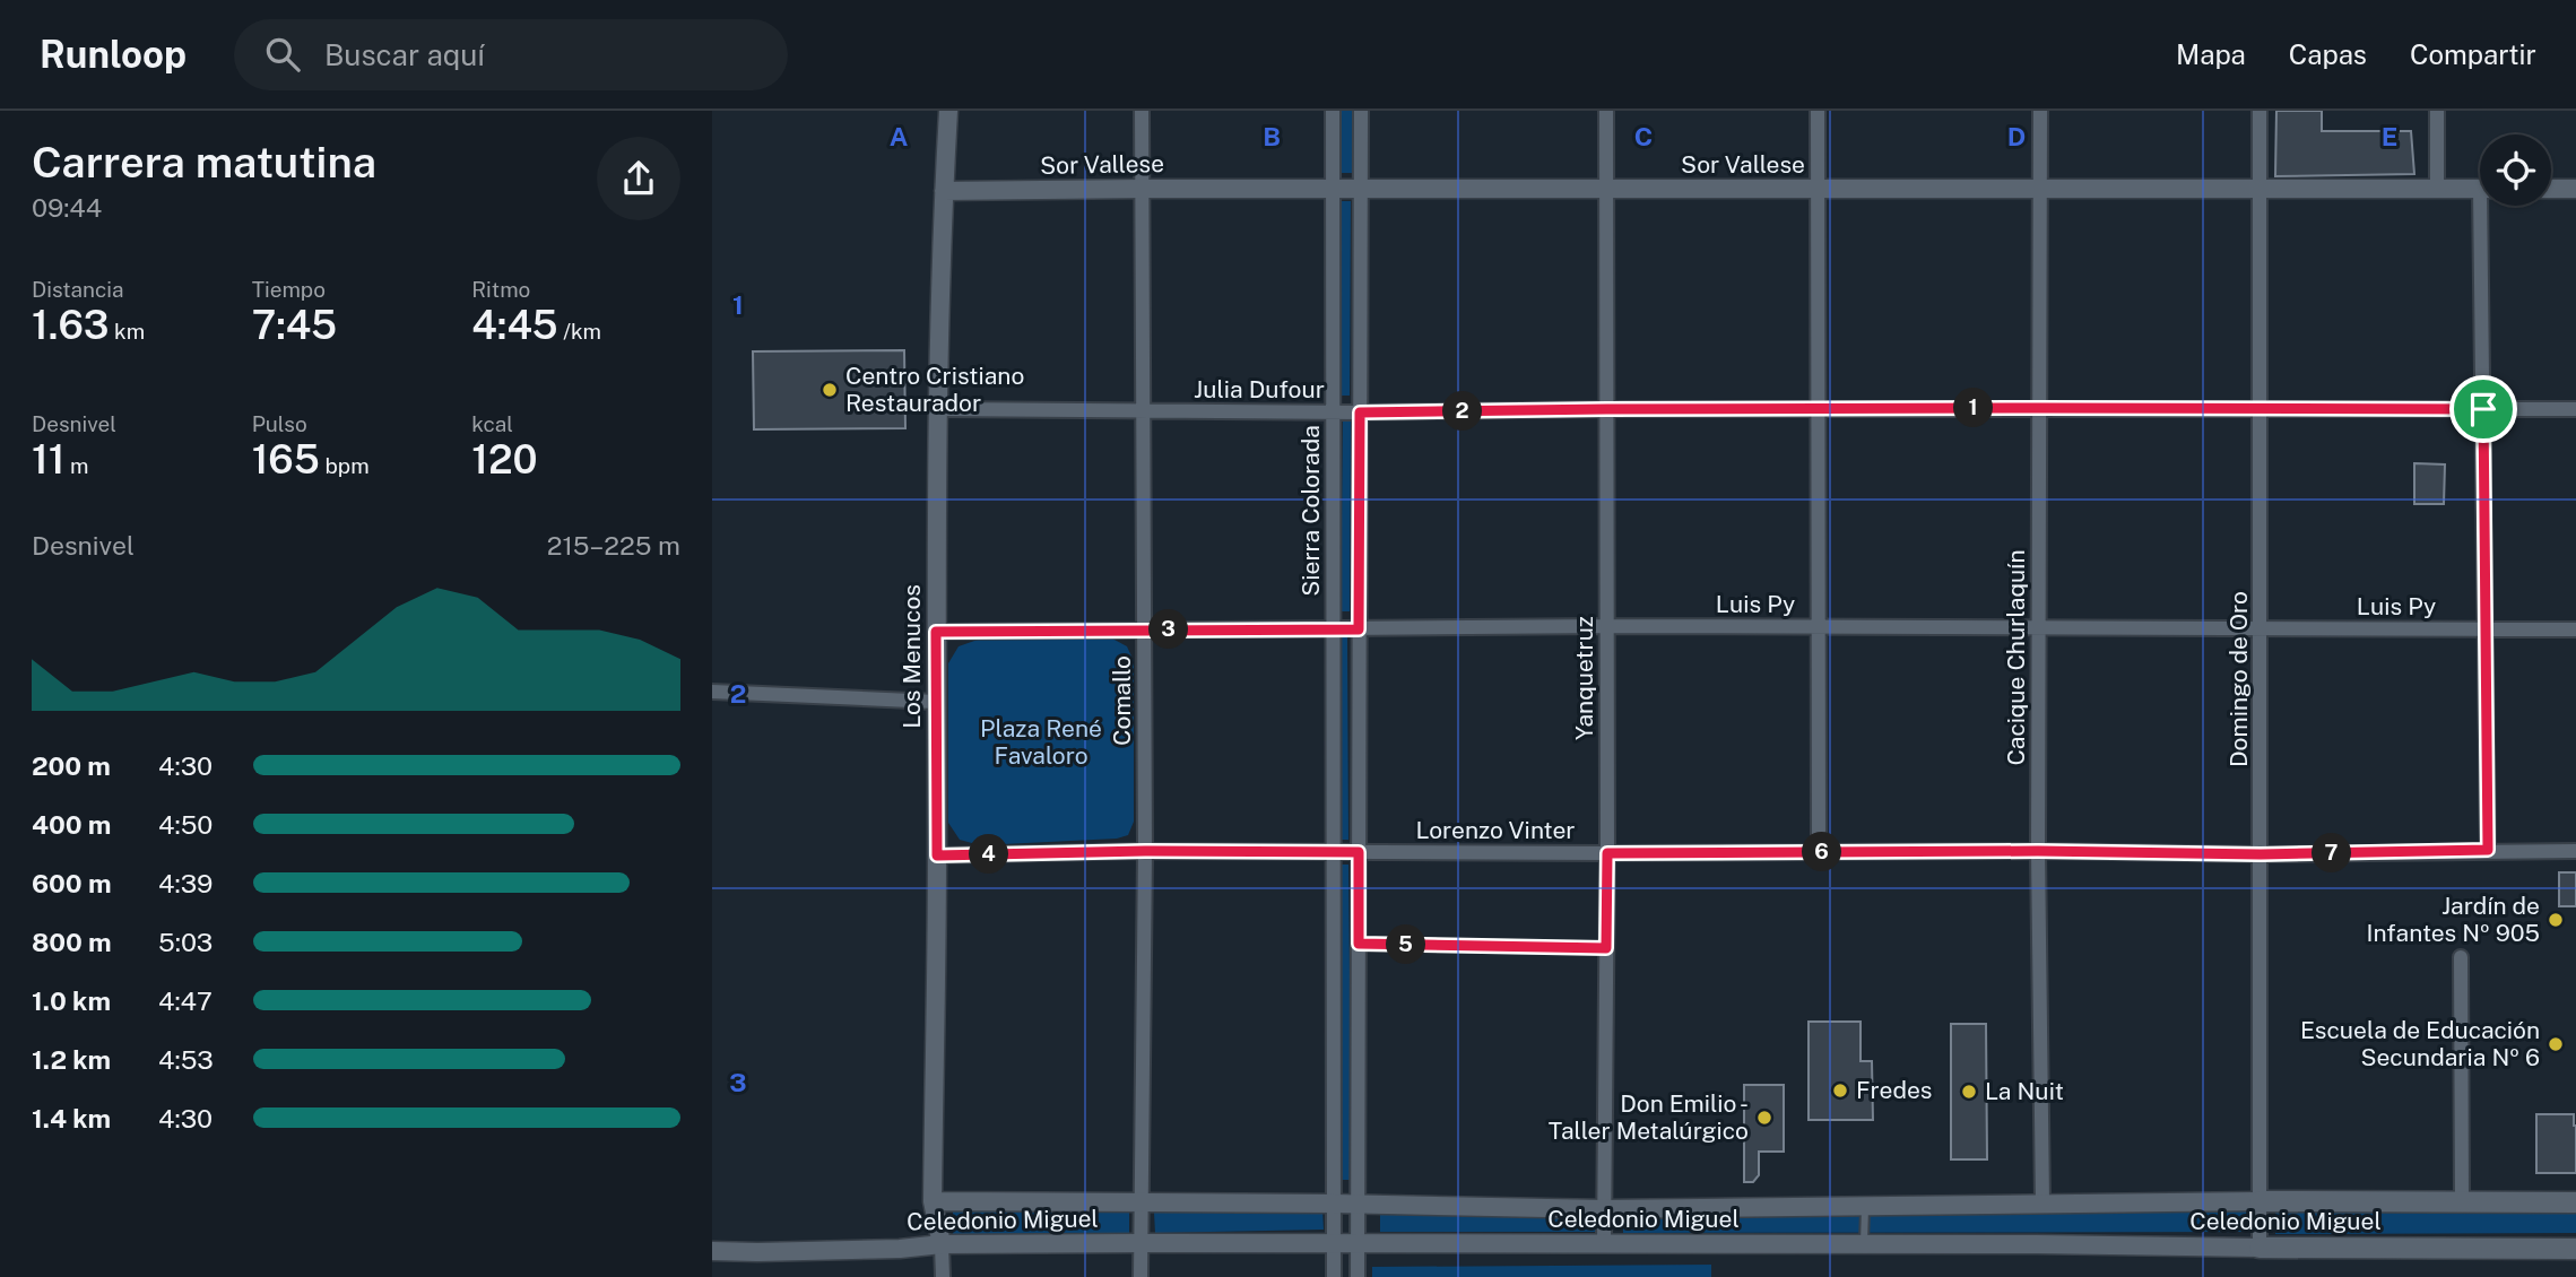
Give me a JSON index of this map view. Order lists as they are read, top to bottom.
{
  "streets": {
    "main road": ["Celedonio Miguel"],
    "street": [
      "Sor Vallese",
      "Julia Dufour",
      "Sierra Colorada",
      "Luis Py",
      "Los Menucos",
      "Cacique Churlaquín",
      "Yanquetruz",
      "Domingo de Oro",
      "Comallo",
      "Lorenzo Vinter"
    ]
  },
  "crossings": [
    ["Sor Vallese", "Sierra Colorada"],
    ["Sor Vallese", "Los Menucos"],
    ["Sor Vallese", "Cacique Churlaquín"],
    ["Sor Vallese", "Yanquetruz"],
    ["Sor Vallese", "Domingo de Oro"],
    ["Sor Vallese", "Comallo"],
    ["Julia Dufour", "Sierra Colorada"],
    ["Julia Dufour", "Los Menucos"],
    ["Julia Dufour", "Cacique Churlaquín"],
    ["Julia Dufour", "Yanquetruz"],
    ["Julia Dufour", "Domingo de Oro"],
    ["Julia Dufour", "Comallo"],
    ["Sierra Colorada", "Luis Py"],
    ["Sierra Colorada", "Lorenzo Vinter"],
    ["Sierra Colorada", "Celedonio Miguel"],
    ["Luis Py", "Los Menucos"],
    ["Luis Py", "Cacique Churlaquín"],
    ["Luis Py", "Yanquetruz"],
    ["Luis Py", "Domingo de Oro"],
    ["Luis Py", "Comallo"],
    ["Los Menucos", "Lorenzo Vinter"],
    ["Los Menucos", "Celedonio Miguel"],
    ["Cacique Churlaquín", "Lorenzo Vinter"],
    ["Cacique Churlaquín", "Celedonio Miguel"],
    ["Yanquetruz", "Lorenzo Vinter"],
    ["Yanquetruz", "Celedonio Miguel"],
    ["Domingo de Oro", "Lorenzo Vinter"],
    ["Domingo de Oro", "Celedonio Miguel"],
    ["Comallo", "Lorenzo Vinter"],
    ["Comallo", "Celedonio Miguel"]
  ],
  "parks": ["Plaza René Favaloro"],
  "places": [
    "Centro Cristiano Restaurador",
    "Jardín de Infantes Nº 905",
    "Escuela de Educación Secundaria Nº 6",
    "Fredes",
    "La Nuit",
    "Don Emilio - Taller Metalúrgico"
  ],
  "page": {
    "header": "Runloop",
    "search": "Buscar aquí",
    "nav": ["Mapa", "Capas", "Compartir"],
    "heading": ["Carrera matutina", "09:44"],
    "stats": [
      ["Distancia", "1.63 km"],
      ["Tiempo", "7:45"],
      ["Ritmo", "4:45 /km"],
      ["Desnivel", "11 m"],
      ["Pulso", "165 bpm"],
      ["kcal", "120"]
    ],
    "pins": [
      "1",
      "2",
      "3",
      "6",
      "7",
      "4",
      "5"
    ],
    "chart": ["Desnivel", "215–225 m"],
    "list": [
      {
        "name": "200 m",
        "note": "4:30"
      },
      {
        "name": "400 m",
        "note": "4:50"
      },
      {
        "name": "600 m",
        "note": "4:39"
      },
      {
        "name": "800 m",
        "note": "5:03"
      },
      {
        "name": "1.0 km",
        "note": "4:47"
      },
      {
        "name": "1.2 km",
        "note": "4:53"
      },
      {
        "name": "1.4 km",
        "note": "4:30"
      }
    ]
  },
  "grid": {
    "columns": [
      "A",
      "B",
      "C",
      "D",
      "E"
    ],
    "rows": ["1", "2", "3"]
  }
}
